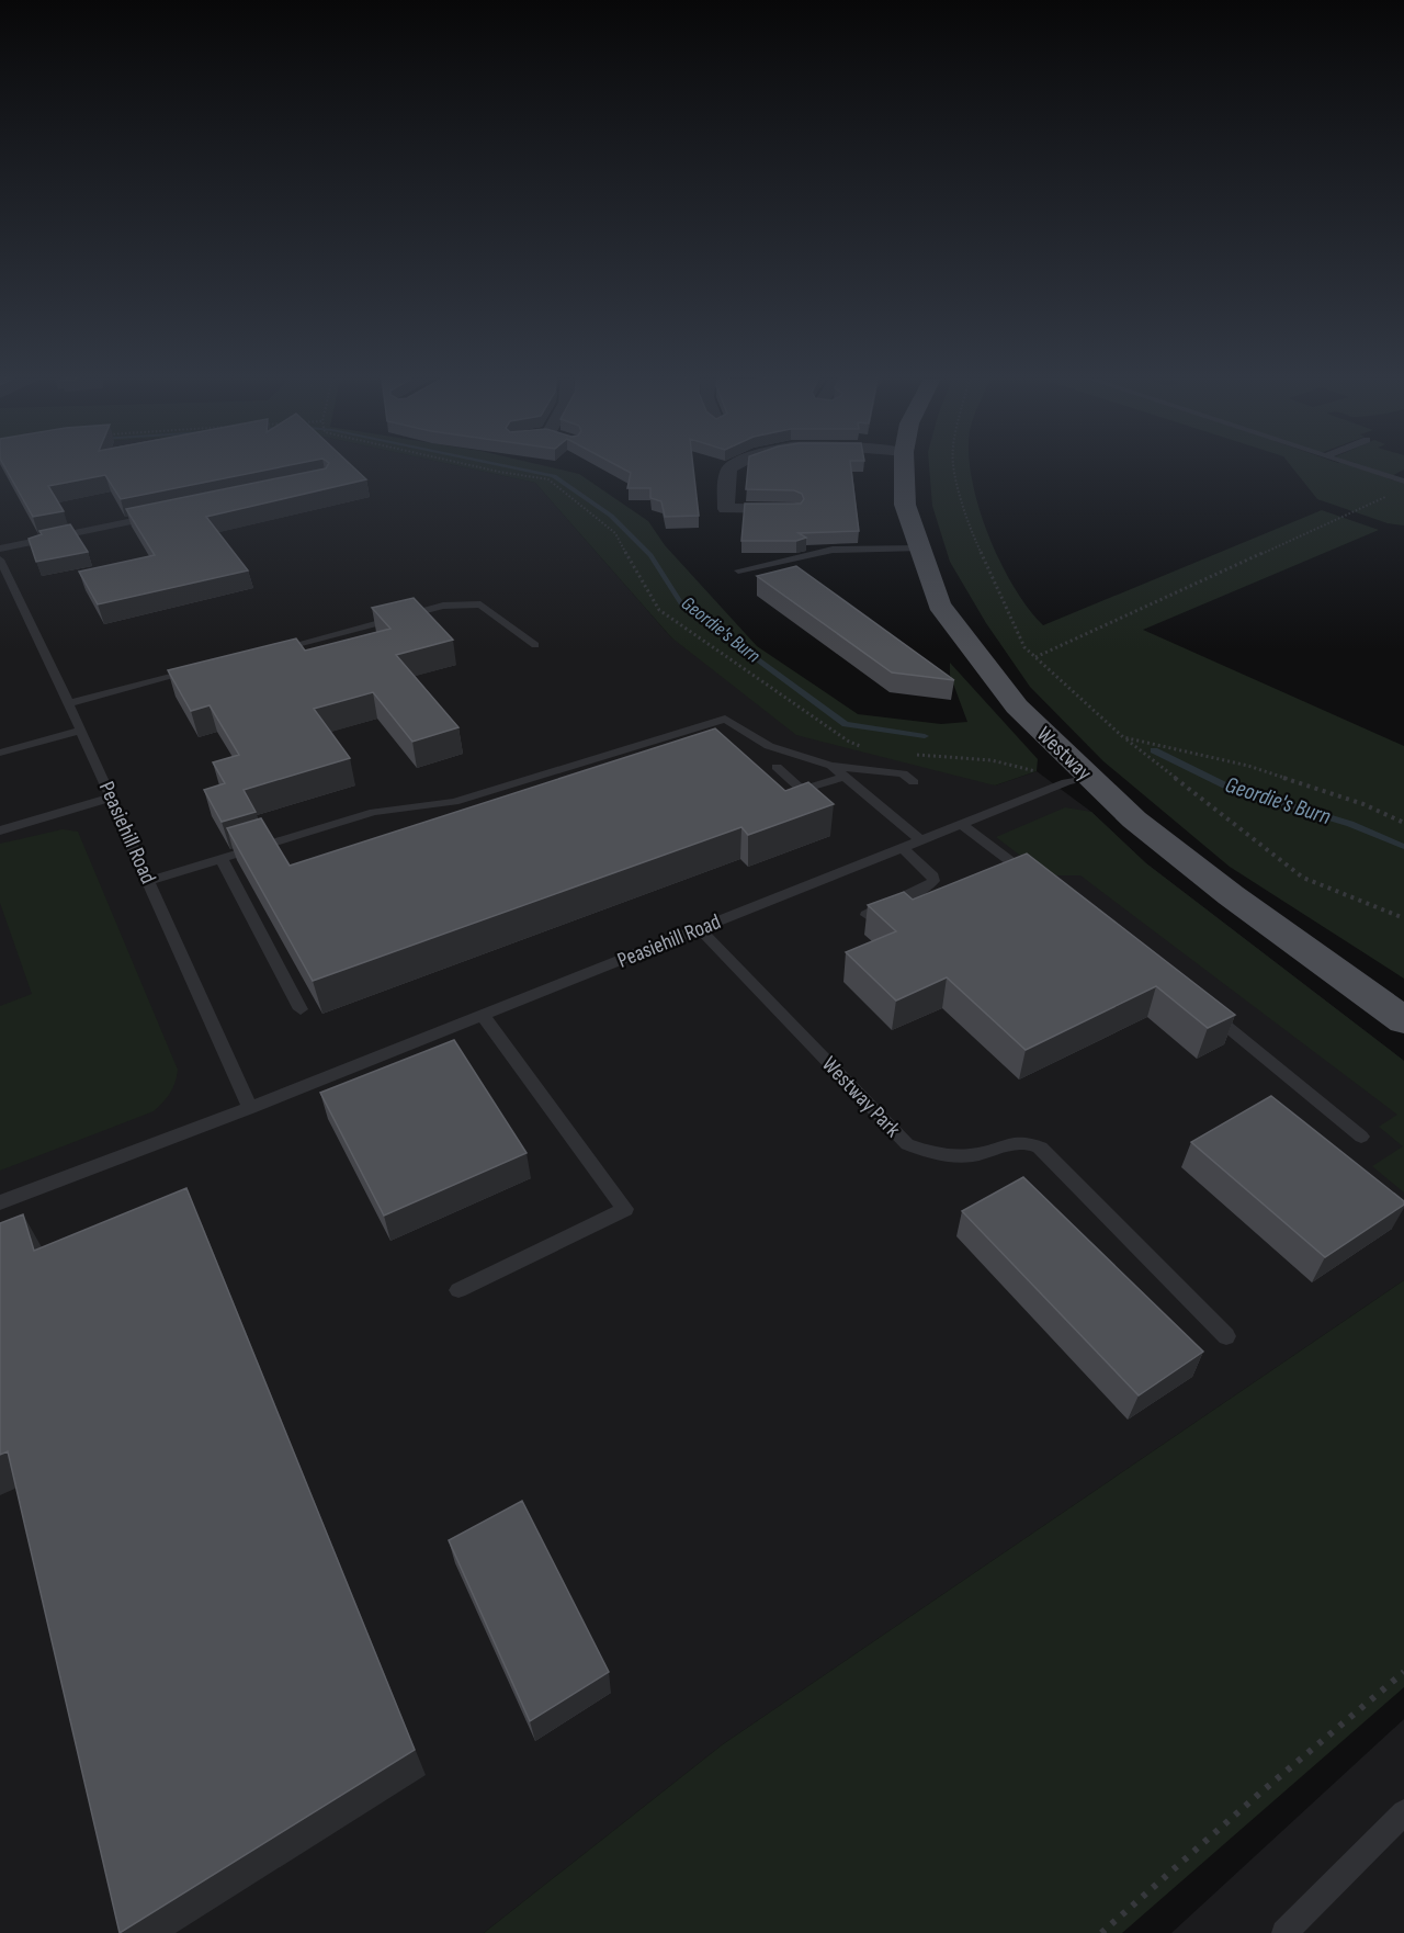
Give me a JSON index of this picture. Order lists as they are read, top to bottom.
{
  "streets": {
    "main road": ["Westway"],
    "lane": ["Peasiehill Road", "Westway Park"]
  },
  "crossings": [
    ["Westway", "Peasiehill Road"],
    ["Peasiehill Road", "Westway Park"]
  ],
  "water": ["Geordie's Burn"]
}
